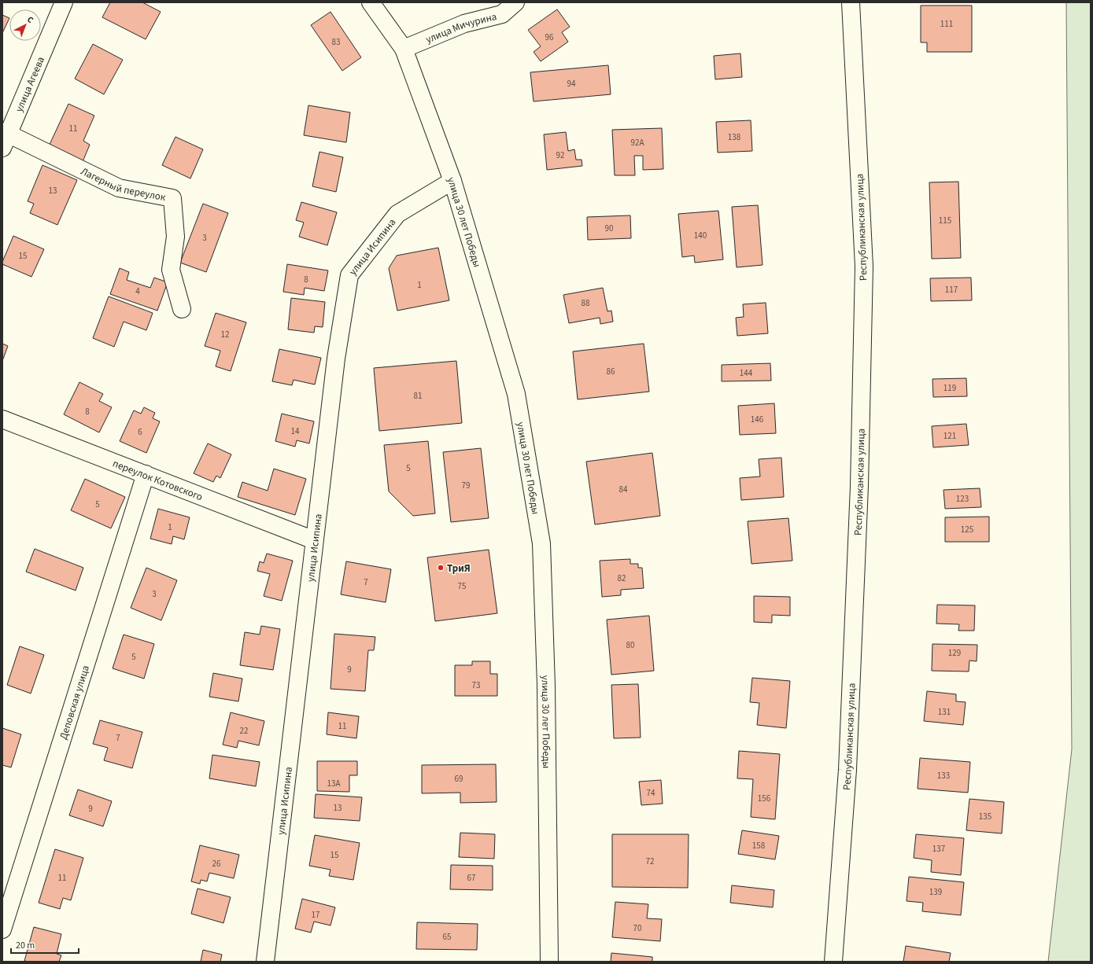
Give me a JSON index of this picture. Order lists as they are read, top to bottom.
{
  "streets": {
    "street": [
      "улица Мичурина",
      "улица Агеева",
      "Лагерный переулок",
      "улица 30 лет Победы",
      "Республиканская улица",
      "улица Исипина",
      "переулок Котовского",
      "Деповская улица"
    ]
  },
  "crossings": [
    ["улица Мичурина", "улица 30 лет Победы"],
    ["улица Агеева", "Лагерный переулок"],
    ["улица 30 лет Победы", "улица Исипина"],
    ["улица Исипина", "переулок Котовского"],
    ["переулок Котовского", "Деповская улица"]
  ],
  "places": ["ТриЯ"],
  "house_numbers": [
    "111",
    "96",
    "83",
    "94",
    "11",
    "138",
    "92А",
    "92",
    "13",
    "115",
    "90",
    "140",
    "3",
    "15",
    "8",
    "1",
    "117",
    "4",
    "88",
    "12",
    "86",
    "144",
    "119",
    "81",
    "8",
    "146",
    "14",
    "6",
    "121",
    "5",
    "79",
    "84",
    "123",
    "5",
    "1",
    "125",
    "82",
    "7",
    "75",
    "3",
    "80",
    "129",
    "5",
    "9",
    "73",
    "131",
    "11",
    "22",
    "7",
    "133",
    "69",
    "13А",
    "74",
    "156",
    "13",
    "9",
    "135",
    "158",
    "137",
    "15",
    "72",
    "26",
    "11",
    "67",
    "139",
    "17",
    "70",
    "65"
  ],
  "scale_bar": "20 m",
  "north": "top right"
}
